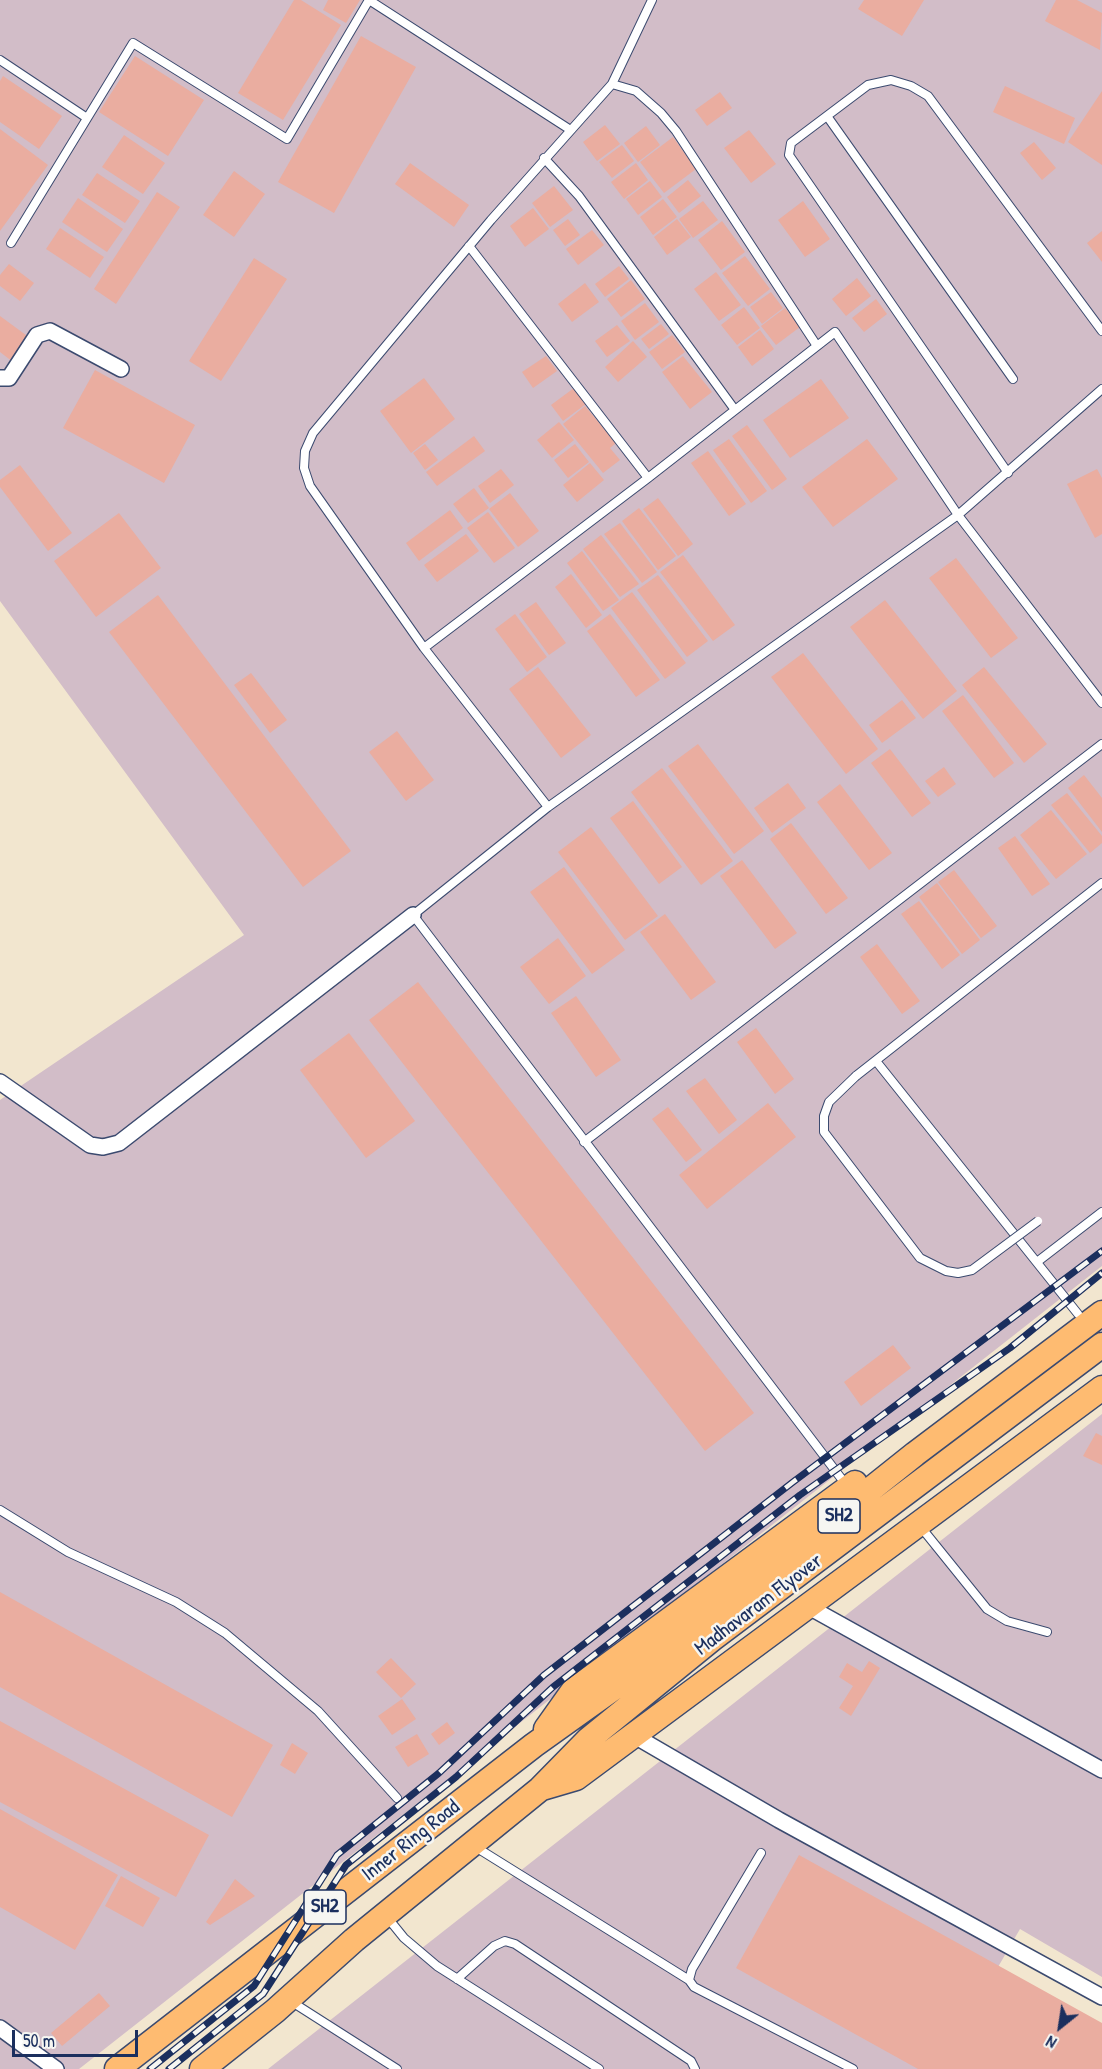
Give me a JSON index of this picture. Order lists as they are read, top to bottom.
{
  "streets": {
    "main road": ["SH2", "Madhavaram Flyover", "Inner Ring Road"]
  },
  "crossings": [
    ["Madhavaram Flyover", "Inner Ring Road"]
  ],
  "scale_bar": "50 m",
  "north": "bottom left"
}
